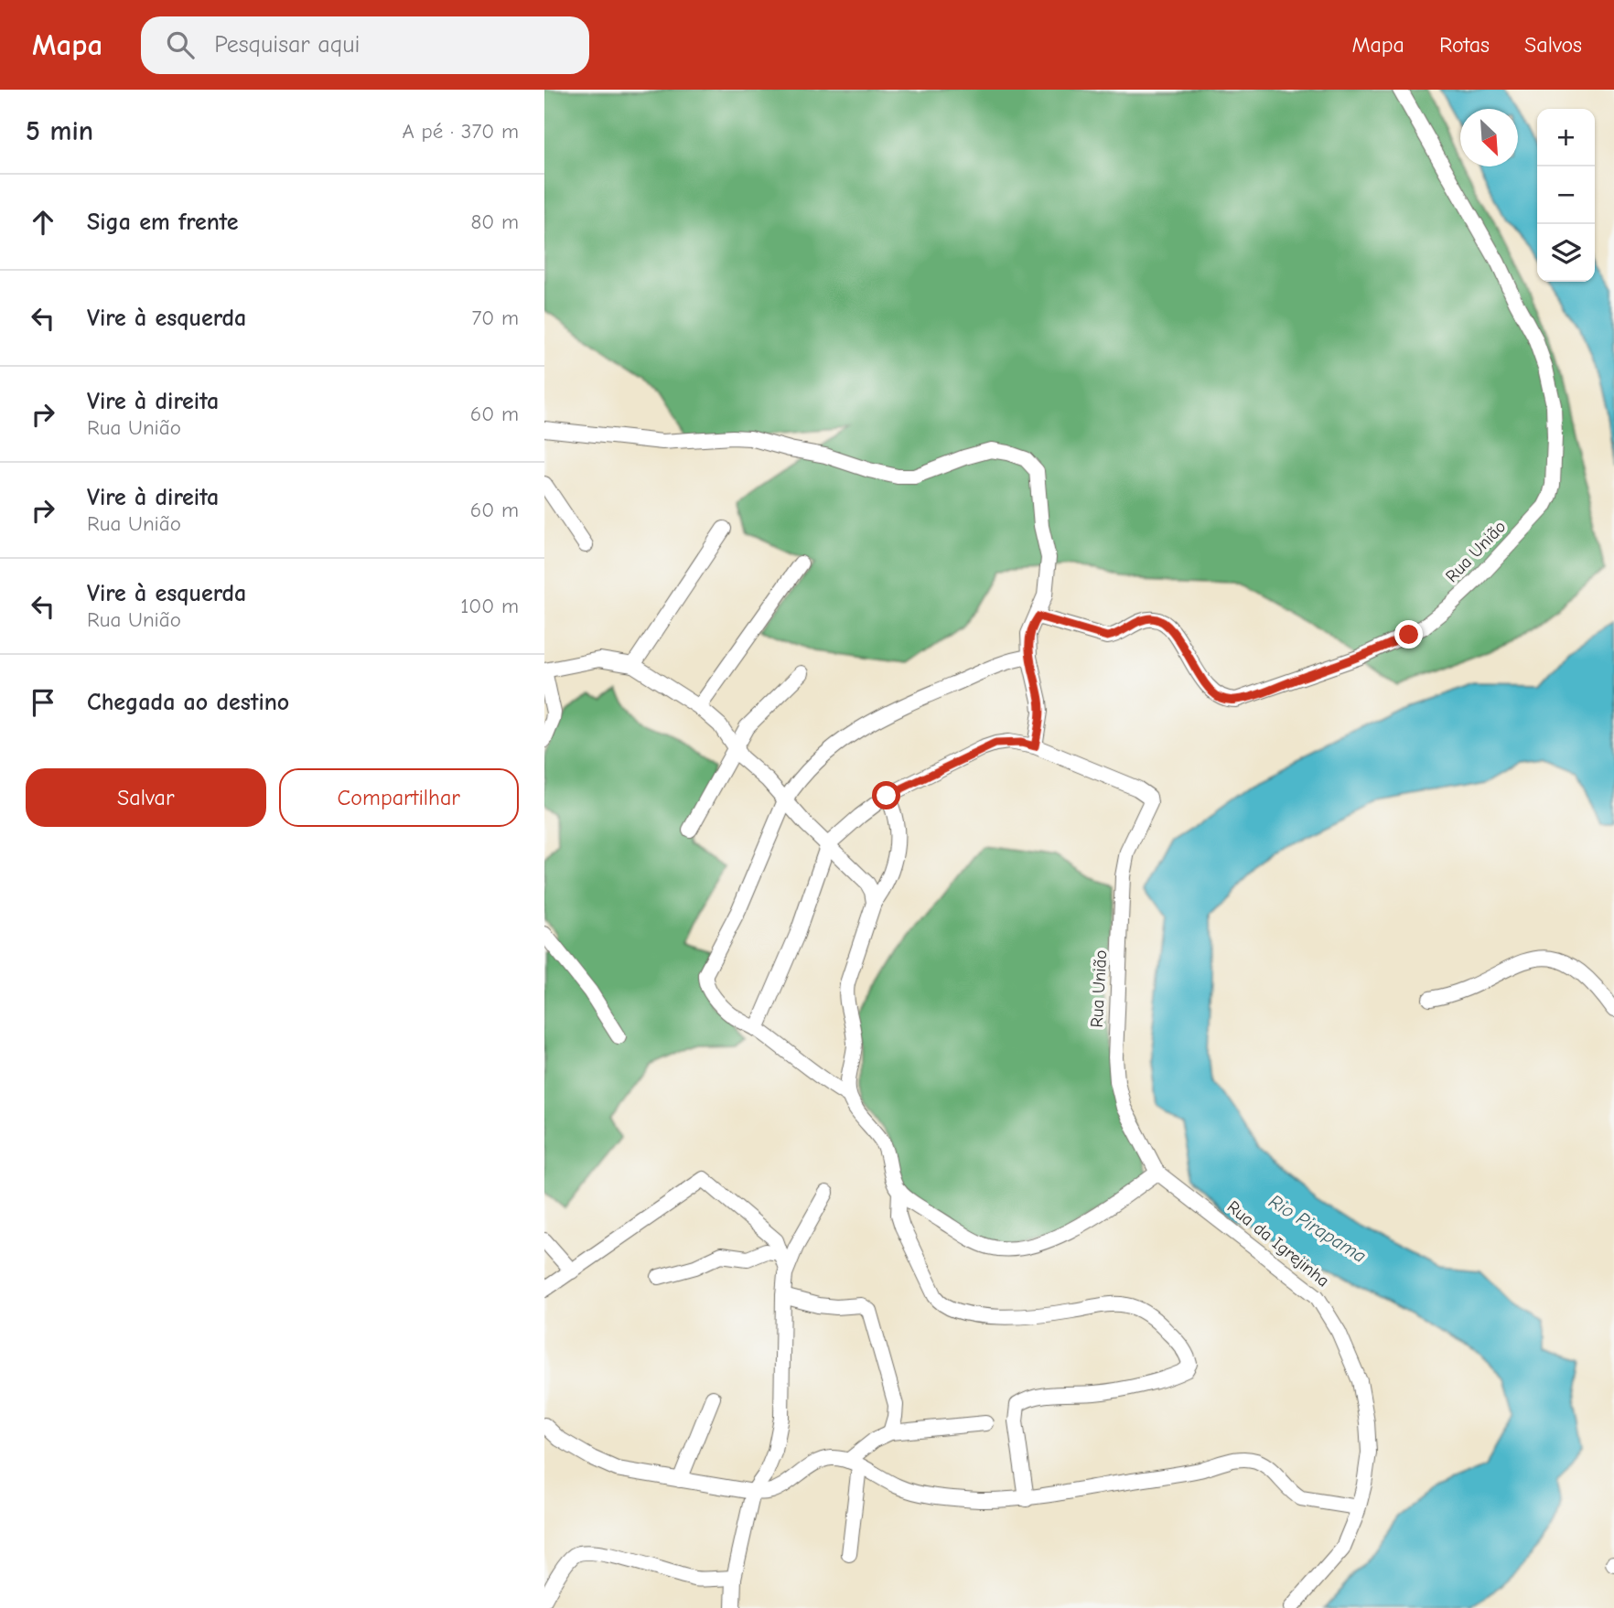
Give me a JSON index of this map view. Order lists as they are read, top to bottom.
{
  "streets": {
    "street": ["Rua União", "Rua da Igrejinha"]
  },
  "crossings": [
    ["Rua União", "Rua da Igrejinha"]
  ],
  "water": ["Rio Pirapama"],
  "north": "bottom right",
  "page": {
    "header": "Mapa",
    "search": "Pesquisar aqui",
    "nav": ["Mapa", "Rotas", "Salvos"],
    "heading": ["5 min", "A pé · 370 m"],
    "map_buttons": ["+", "−"],
    "list": [
      ["Siga em frente", "80 m"],
      ["Vire à esquerda", "70 m"],
      ["Vire à direita", "Rua União", "60 m"],
      ["Vire à direita", "Rua União", "60 m"],
      ["Vire à esquerda", "Rua União", "100 m"],
      "Chegada ao destino"
    ],
    "buttons": ["Salvar", "Compartilhar"]
  }
}
